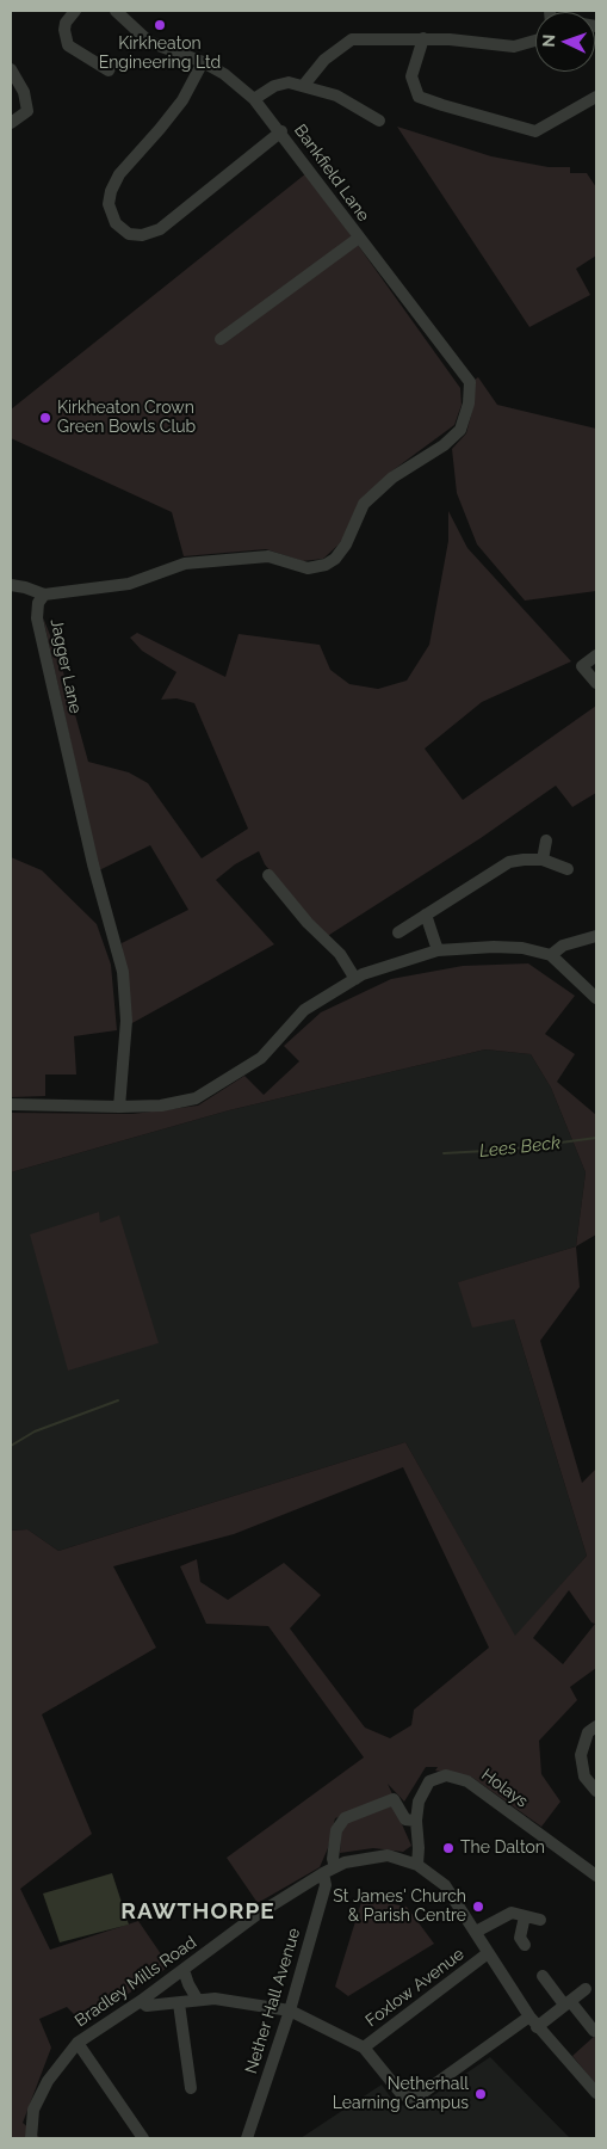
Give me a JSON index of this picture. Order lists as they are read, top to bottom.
{
  "streets": {
    "street": [
      "Bankfield Lane",
      "Jagger Lane",
      "Holays",
      "Bradley Mills Road",
      "Foxlow Avenue",
      "Nether Hall Avenue"
    ]
  },
  "crossings": [
    ["Bankfield Lane", "Jagger Lane"],
    ["Holays", "Bradley Mills Road"],
    ["Bradley Mills Road", "Foxlow Avenue"],
    ["Bradley Mills Road", "Nether Hall Avenue"]
  ],
  "districts": ["RAWTHORPE"],
  "water": ["Lees Beck"],
  "places": [
    "Kirkheaton Engineering Ltd",
    "Kirkheaton Crown Green Bowls Club",
    "The Dalton",
    "St James' Church & Parish Centre",
    "Netherhall Learning Campus"
  ],
  "north": "left"
}
